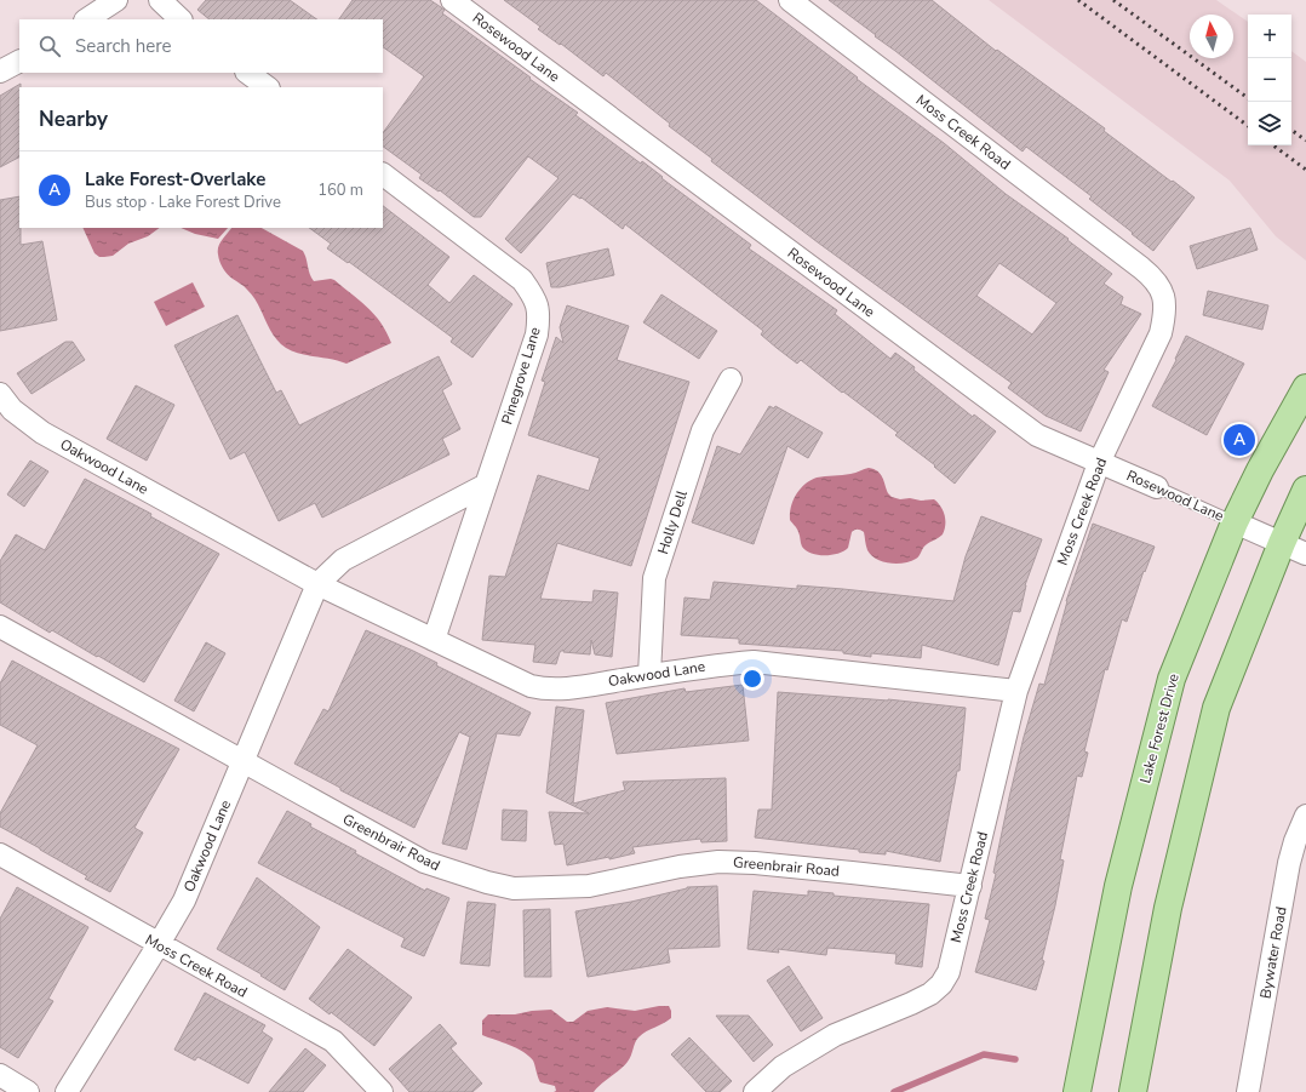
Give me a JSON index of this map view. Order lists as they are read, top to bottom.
{
  "streets": {
    "main road": ["Lake Forest Drive"],
    "street": [
      "Rosewood Lane",
      "Moss Creek Road",
      "Pinegrove Lane",
      "Oakwood Lane",
      "Holly Dell",
      "Greenbrair Road",
      "Bywater Road"
    ]
  },
  "crossings": [
    ["Rosewood Lane", "Moss Creek Road"],
    ["Rosewood Lane", "Lake Forest Drive"],
    ["Moss Creek Road", "Oakwood Lane"],
    ["Moss Creek Road", "Greenbrair Road"],
    ["Pinegrove Lane", "Oakwood Lane"],
    ["Oakwood Lane", "Holly Dell"],
    ["Oakwood Lane", "Greenbrair Road"]
  ],
  "north": "top",
  "page": {
    "map_buttons": ["+", "−"],
    "search": "Search here",
    "heading": "Nearby",
    "list": [
      {
        "mark": "A",
        "name": "Lake Forest-Overlake",
        "note": "Bus stop · Lake Forest Drive",
        "value": "160 m"
      }
    ],
    "pins": "A"
  }
}
